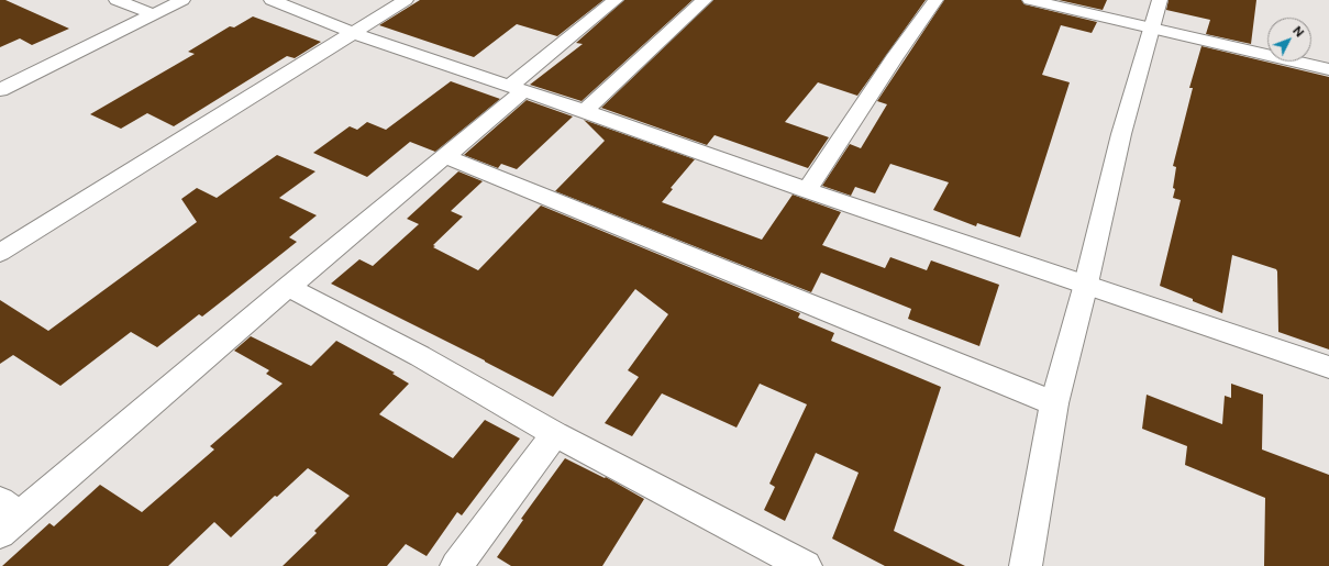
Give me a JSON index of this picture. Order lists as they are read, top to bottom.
{
  "north": "top right"
}
